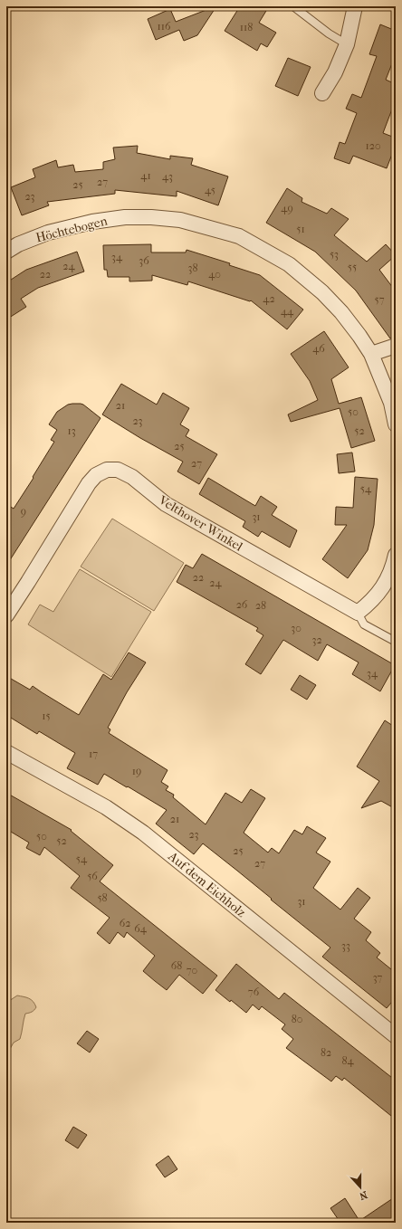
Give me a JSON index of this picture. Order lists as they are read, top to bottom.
{
  "streets": {
    "street": ["Höchtebogen", "Velthover Winkel", "Auf dem Eichholz"]
  },
  "house_numbers": [
    "116",
    "118",
    "120",
    "41",
    "43",
    "27",
    "25",
    "45",
    "23",
    "49",
    "51",
    "53",
    "34",
    "36",
    "24",
    "55",
    "38",
    "22",
    "40",
    "42",
    "57",
    "44",
    "46",
    "21",
    "50",
    "23",
    "13",
    "52",
    "25",
    "27",
    "54",
    "9",
    "31",
    "22",
    "24",
    "26",
    "28",
    "30",
    "32",
    "34",
    "15",
    "17",
    "19",
    "21",
    "23",
    "50",
    "52",
    "25",
    "54",
    "27",
    "56",
    "58",
    "31",
    "62",
    "64",
    "33",
    "68",
    "70",
    "37",
    "76",
    "80",
    "82",
    "84"
  ],
  "north": "bottom"
}
